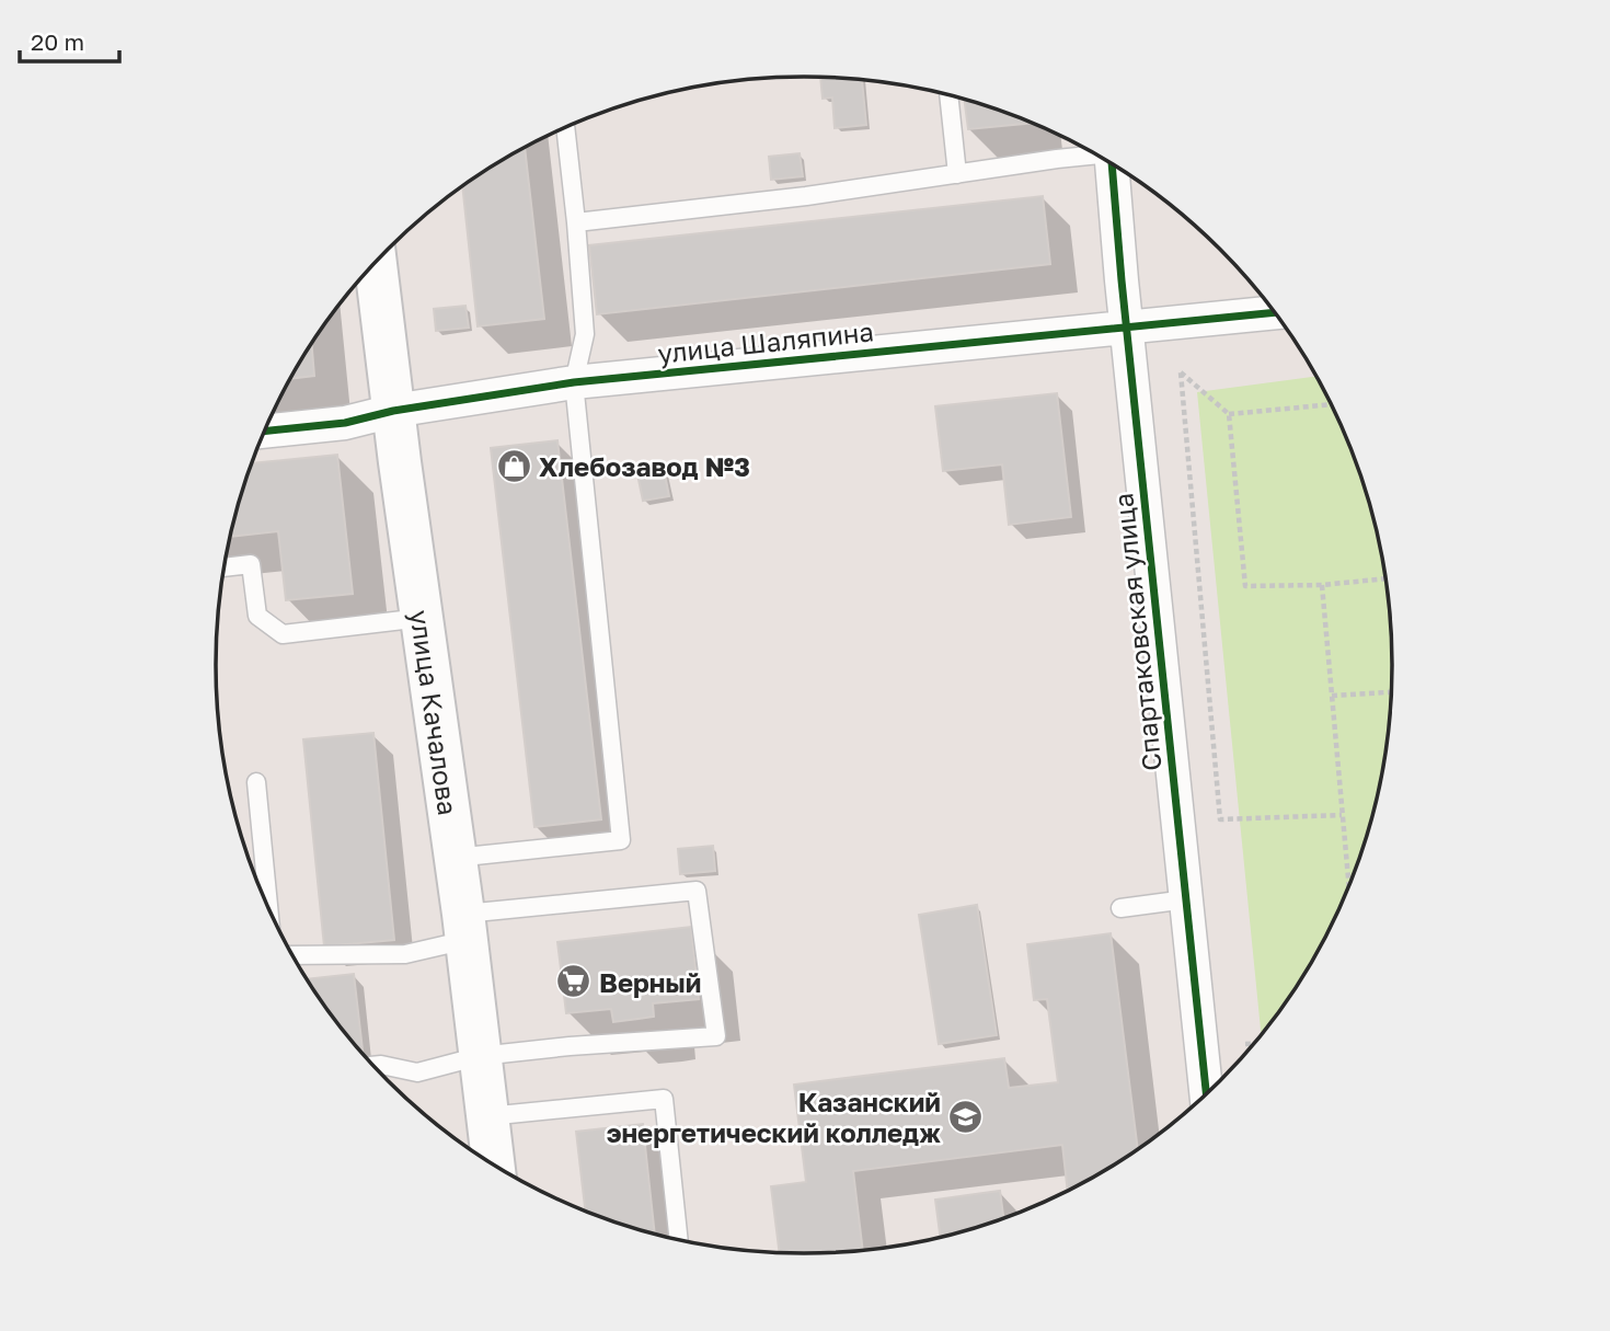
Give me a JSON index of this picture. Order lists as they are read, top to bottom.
{
  "streets": {
    "street": ["улица Шаляпина", "Спартаковская улица", "улица Качалова"]
  },
  "crossings": [
    ["улица Шаляпина", "Спартаковская улица"],
    ["улица Шаляпина", "улица Качалова"]
  ],
  "places": {
    "shop": ["Хлебозавод №3"],
    "supermarket": ["Верный"],
    "school or university": ["Казанский энергетический колледж"]
  },
  "scale_bar": "20 m"
}
